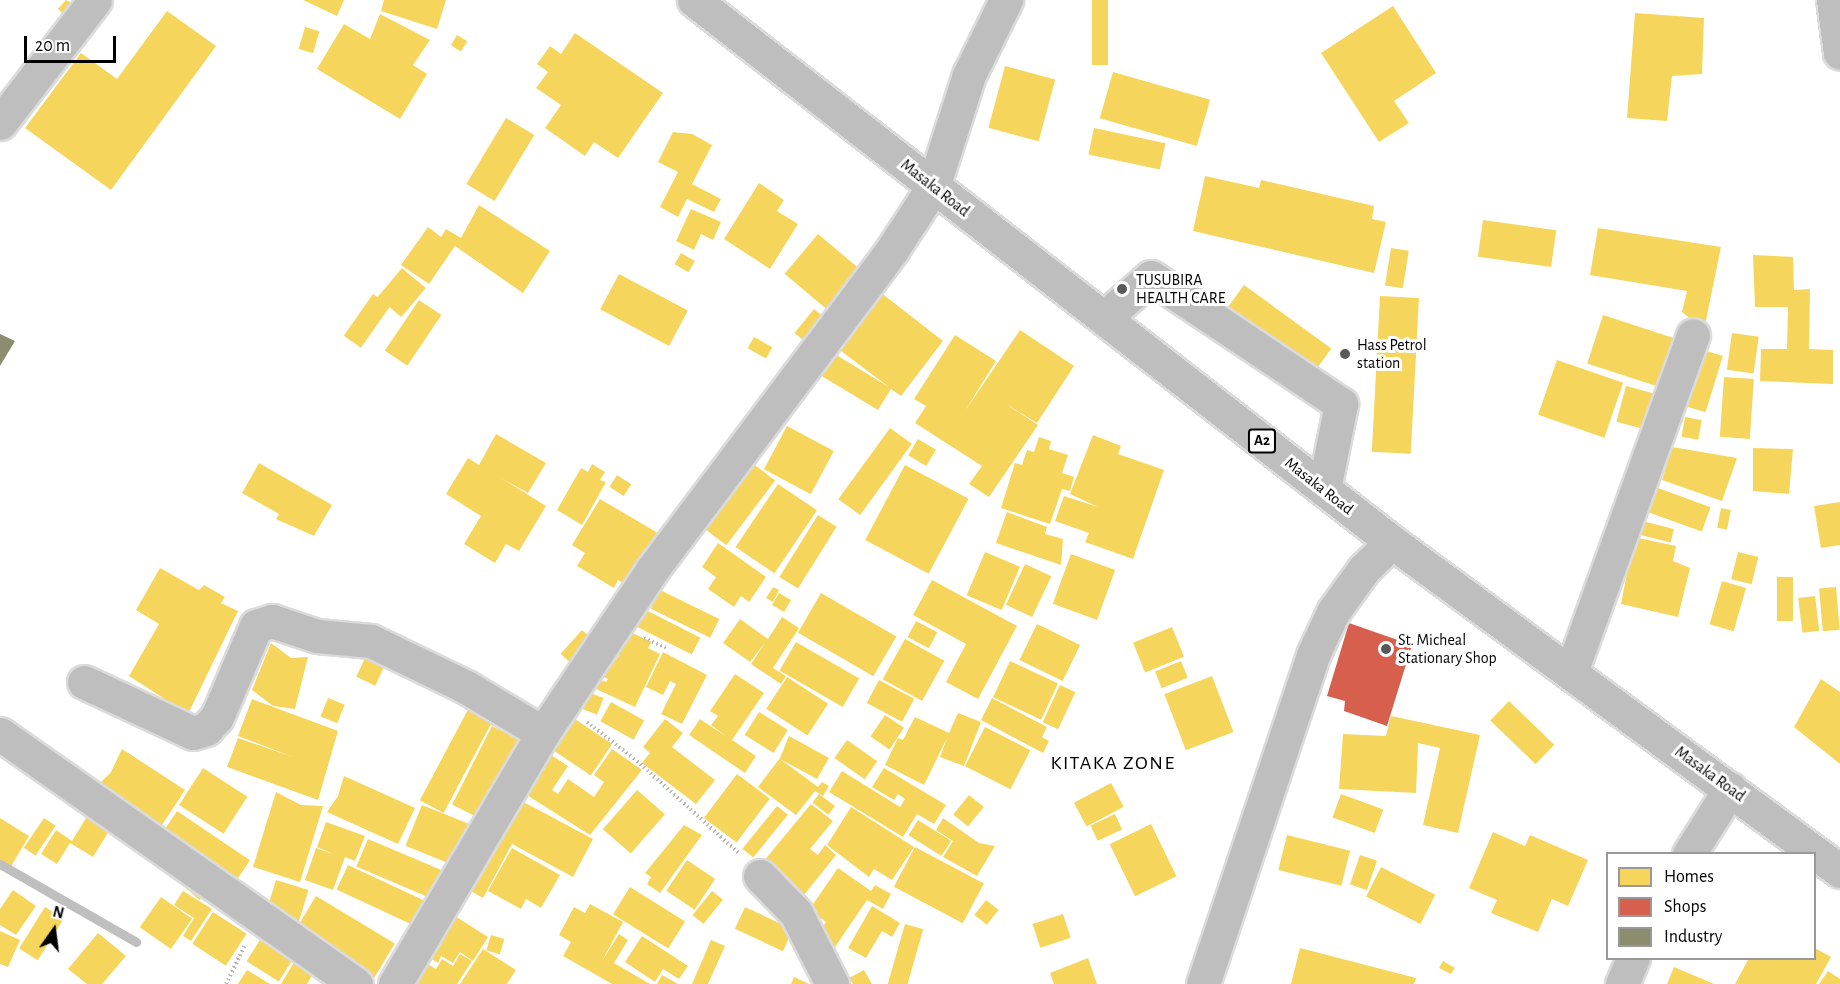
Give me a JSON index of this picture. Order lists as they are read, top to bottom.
{
  "streets": {
    "street": ["Masaka Road", "A2"]
  },
  "districts": ["KITAKA ZONE"],
  "places": ["TUSUBIRA HEALTH CARE", "Hass Petrol station", "St. Micheal Stationary Shop"],
  "legend": ["Homes", "Shops", "Industry"],
  "scale_bar": "20 m",
  "north": "top"
}
